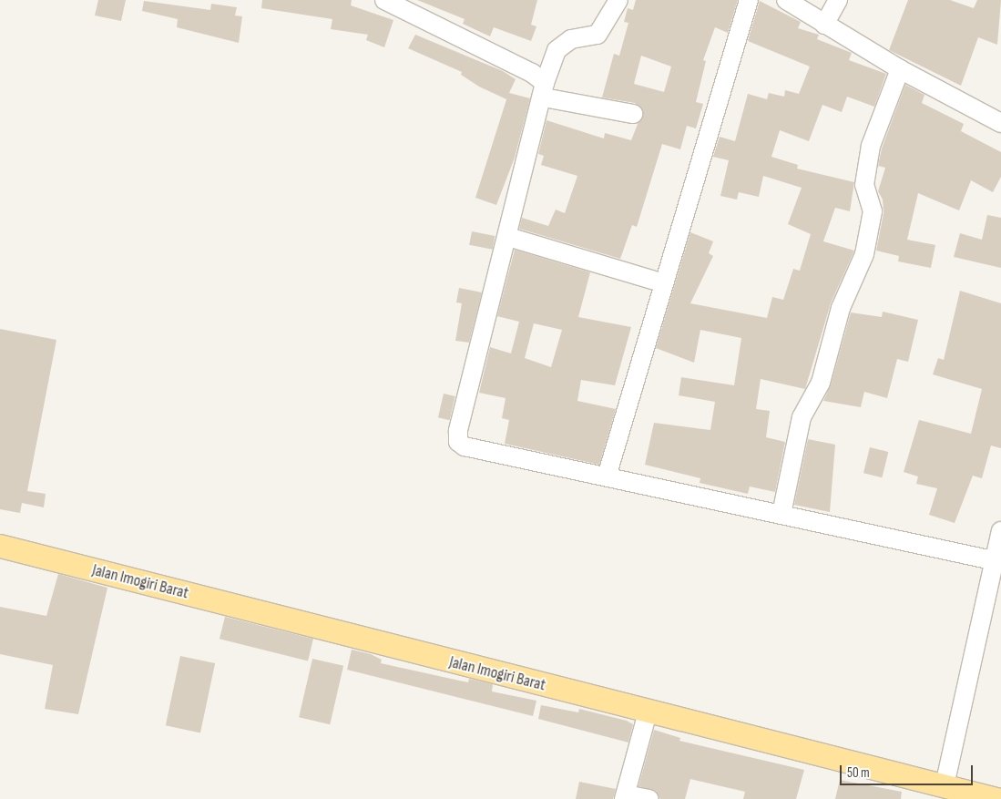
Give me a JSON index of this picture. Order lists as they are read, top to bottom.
{
  "streets": {
    "main road": ["Jalan Imogiri Barat"]
  },
  "scale_bar": "50 m"
}
